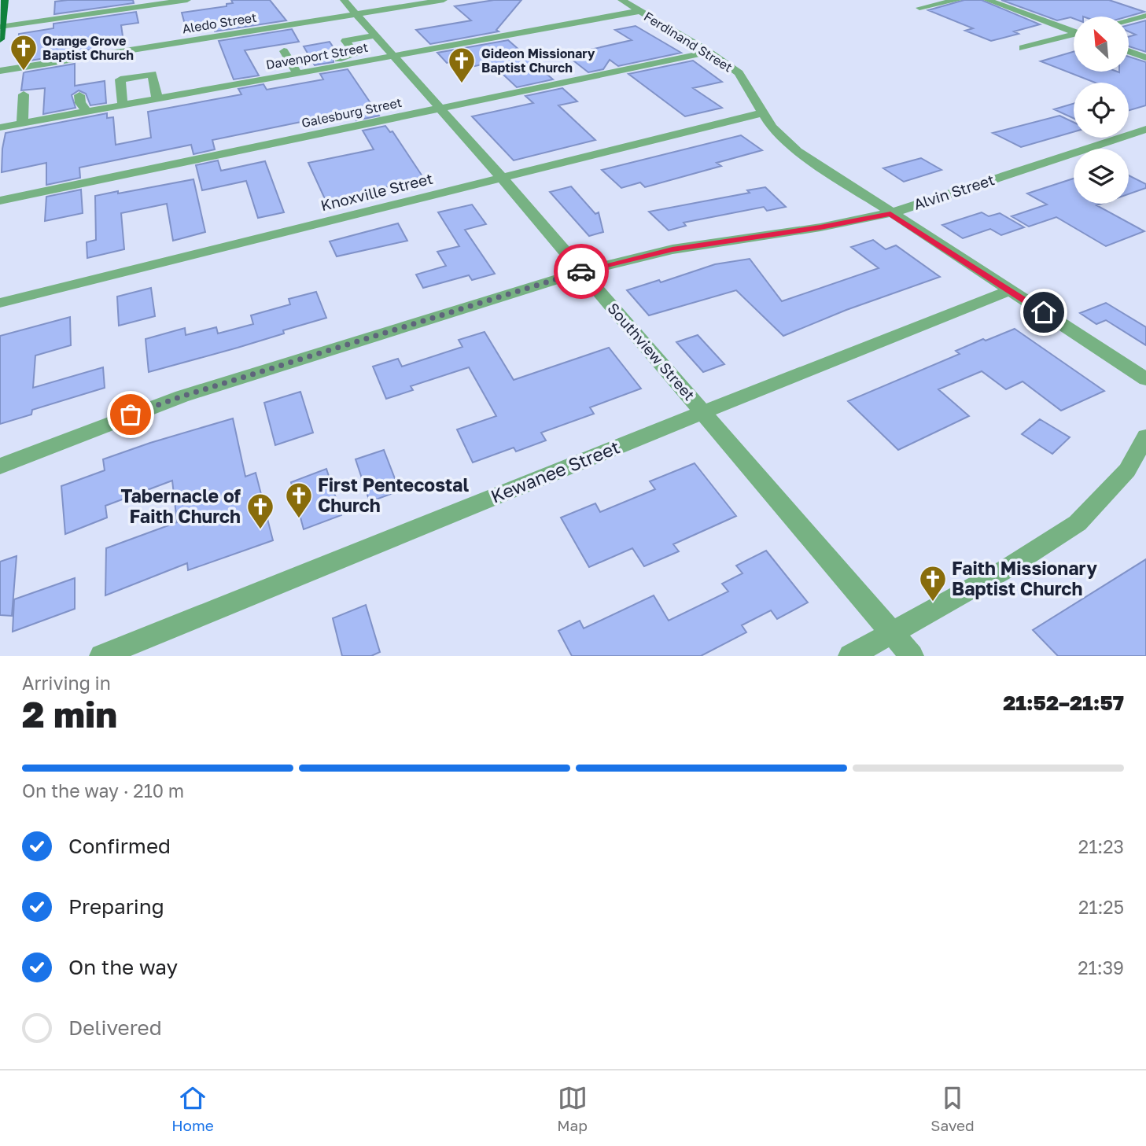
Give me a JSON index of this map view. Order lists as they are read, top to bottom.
{
  "streets": {
    "street": [
      "Aledo Street",
      "Ferdinand Street",
      "Davenport Street",
      "Galesburg Street",
      "Knoxville Street",
      "Alvin Street",
      "Southview Street",
      "Kewanee Street"
    ]
  },
  "crossings": [
    ["Aledo Street", "Southview Street"],
    ["Ferdinand Street", "Davenport Street"],
    ["Ferdinand Street", "Galesburg Street"],
    ["Ferdinand Street", "Knoxville Street"],
    ["Ferdinand Street", "Alvin Street"],
    ["Ferdinand Street", "Kewanee Street"],
    ["Davenport Street", "Southview Street"],
    ["Galesburg Street", "Southview Street"],
    ["Knoxville Street", "Southview Street"],
    ["Alvin Street", "Southview Street"],
    ["Southview Street", "Kewanee Street"]
  ],
  "places": {
    "church": [
      "Orange Grove Baptist Church",
      "Gideon Missionary Baptist Church",
      "First Pentecostal Church",
      "Tabernacle of Faith Church",
      "Faith Missionary Baptist Church"
    ]
  },
  "north": "top left",
  "page": {
    "heading": ["2 min", "Arriving in", "21:52–21:57"],
    "bar": "On the way · 210 m",
    "list": [
      ["Confirmed", "21:23"],
      ["Preparing", "21:25"],
      ["On the way", "21:39"],
      "Delivered"
    ],
    "tabs": ["Home", "Map", "Saved"]
  }
}
